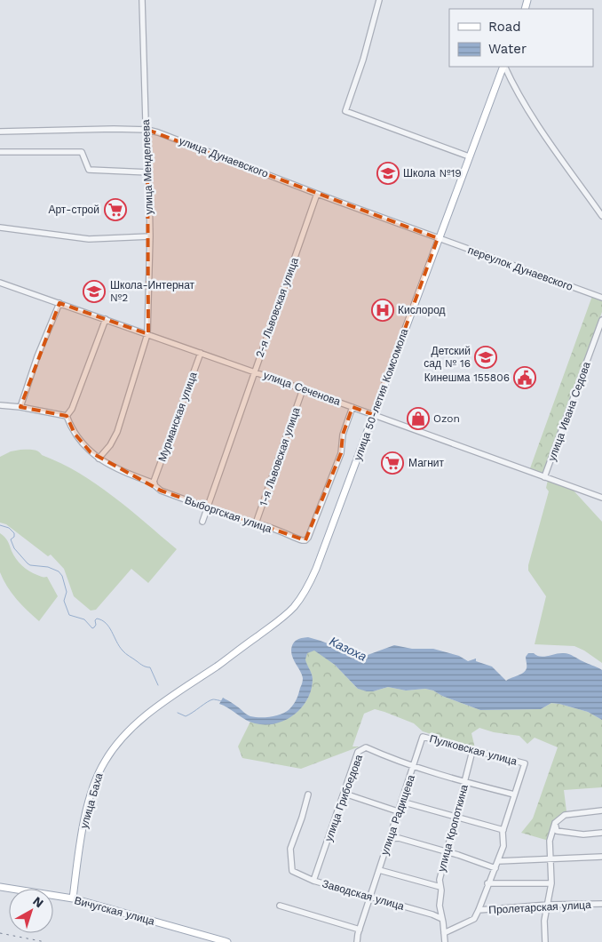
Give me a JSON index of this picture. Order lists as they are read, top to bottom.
{
  "streets": {
    "main road": ["улица 50-летия Комсомола", "улица Баха", "Вичугская улица"],
    "street": [
      "улица Дунаевского",
      "улица Менделеева",
      "переулок Дунаевского",
      "2-я Львовская улица",
      "улица Сеченова",
      "улица Ивана Седова",
      "Мурманская улица",
      "1-я Львовская улица",
      "Выборгская улица",
      "Пулковская улица",
      "улица Грибоедова",
      "улица Радищева",
      "улица Кропоткина",
      "Заводская улица",
      "Пролетарская улица"
    ]
  },
  "crossings": [
    ["улица Дунаевского", "улица Менделеева"],
    ["улица Дунаевского", "переулок Дунаевского"],
    ["улица Дунаевского", "2-я Львовская улица"],
    ["улица Дунаевского", "улица 50-летия Комсомола"],
    ["улица Менделеева", "улица Сеченова"],
    ["улица Менделеева", "Выборгская улица"],
    ["переулок Дунаевского", "улица 50-летия Комсомола"],
    ["2-я Львовская улица", "улица Сеченова"],
    ["2-я Львовская улица", "Выборгская улица"],
    ["улица Сеченова", "улица 50-летия Комсомола"],
    ["улица Сеченова", "улица Ивана Седова"],
    ["улица Сеченова", "Мурманская улица"],
    ["улица Сеченова", "1-я Львовская улица"],
    ["улица Сеченова", "Выборгская улица"],
    ["улица 50-летия Комсомола", "улица Баха"],
    ["Мурманская улица", "Выборгская улица"],
    ["1-я Львовская улица", "Выборгская улица"],
    ["Пулковская улица", "улица Радищева"],
    ["Пулковская улица", "улица Кропоткина"],
    ["улица Грибоедова", "улица Радищева"],
    ["улица Грибоедова", "Заводская улица"],
    ["улица Баха", "Вичугская улица"],
    ["улица Радищева", "Заводская улица"],
    ["улица Кропоткина", "Заводская улица"]
  ],
  "water": ["Казоха"],
  "places": {
    "school or university": ["Школа №19", "Школа-Интернат №2", "Детский сад № 16"],
    "supermarket": ["Арт-строй", "Магнит"],
    "hospital": ["Кислород"],
    "public building": ["Кинешма 155806"],
    "shop": ["Ozon"]
  },
  "legend": ["Road", "Water"],
  "north": "top right"
}
